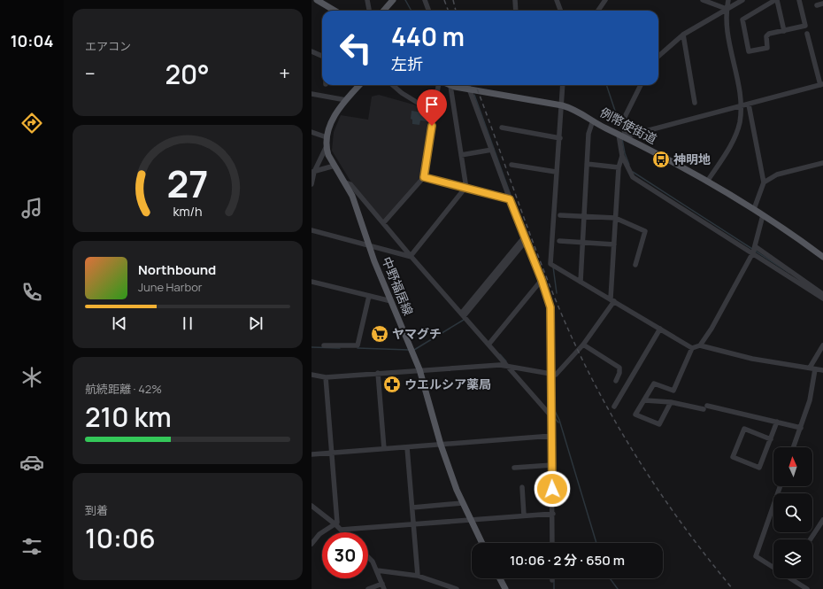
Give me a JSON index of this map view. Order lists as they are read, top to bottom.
{
  "streets": {
    "main road": ["例幣使街道", "中野福居線"]
  },
  "places": {
    "bus stop": ["神明地"],
    "supermarket": ["ヤマグチ"],
    "pharmacy": ["ウエルシア薬局"]
  },
  "north": "top",
  "page": {
    "tabs": "10:04",
    "tile": [
      "エアコン",
      ["航続距離 · 42%", "210 km"],
      ["到着", "10:06"]
    ],
    "turn": ["440 m", "左折"],
    "heat": ["−", "20°", "+"],
    "song": ["Northbound", "June Harbor"],
    "limit": "30",
    "trip": "10:06 · 2 分 · 650 m",
    "gauge": ["27", "km/h"]
  }
}
